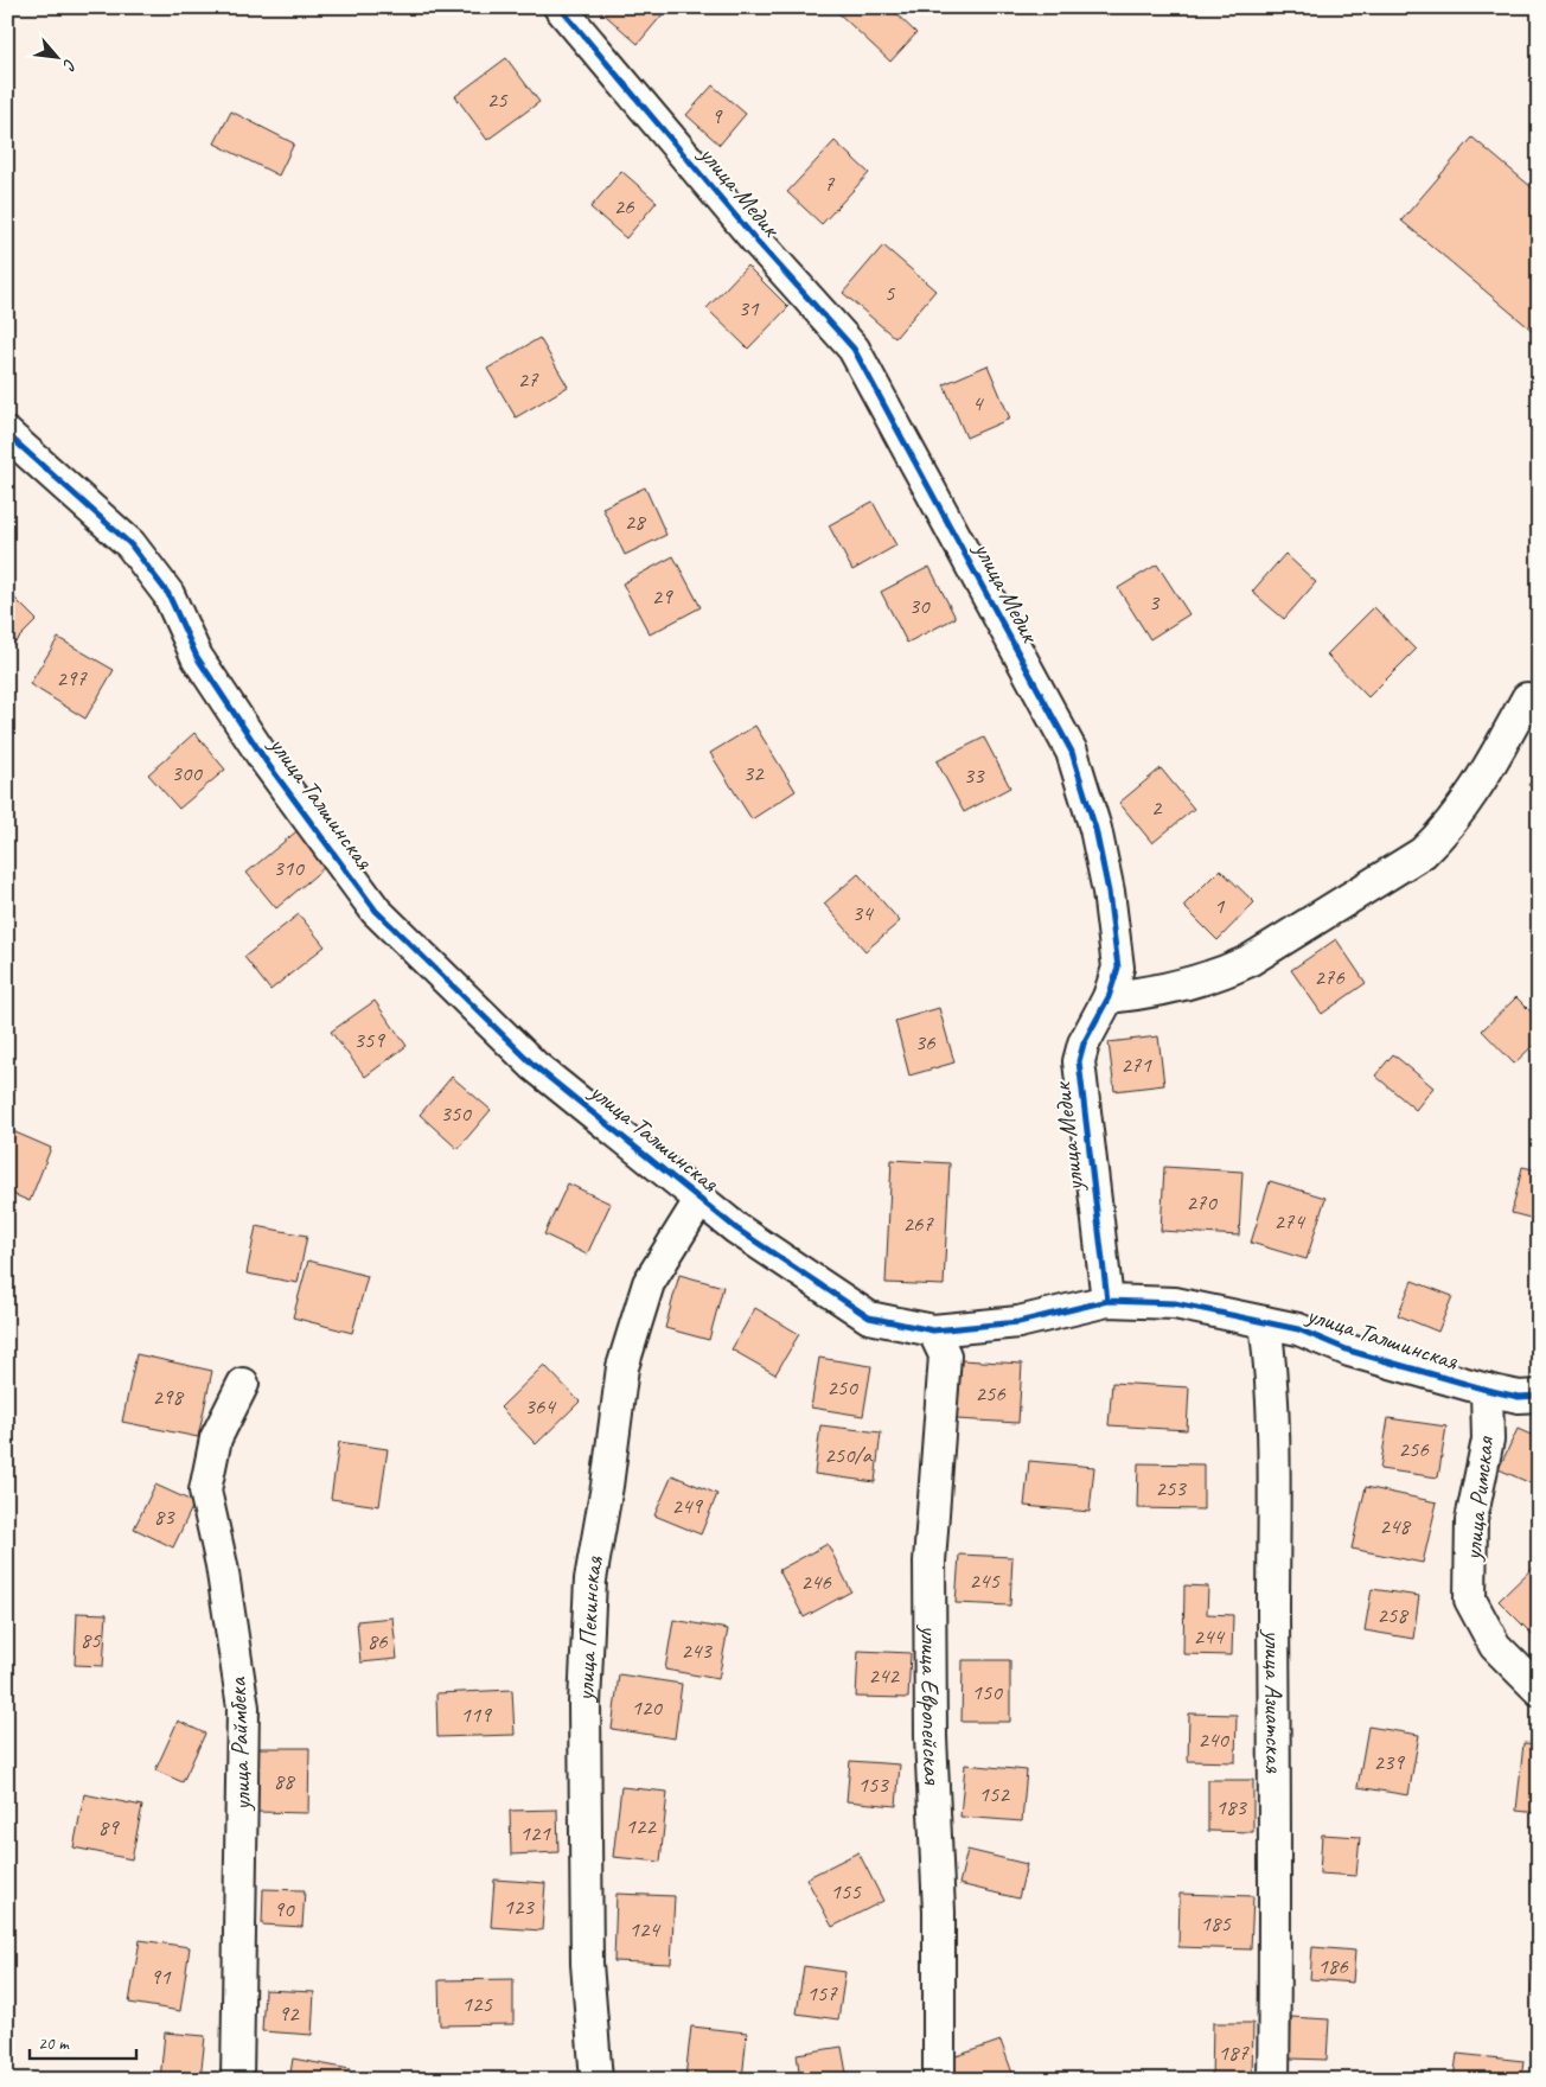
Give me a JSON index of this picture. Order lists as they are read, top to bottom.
{
  "streets": {
    "street": [
      "улица Медик",
      "улица Талшинская",
      "улица Римская",
      "улица Пекинская",
      "улица Азиатская",
      "улица Европейская",
      "улица Раймбека"
    ]
  },
  "crossings": [
    ["улица Медик", "улица Талшинская"],
    ["улица Талшинская", "улица Римская"],
    ["улица Талшинская", "улица Пекинская"],
    ["улица Талшинская", "улица Азиатская"],
    ["улица Талшинская", "улица Европейская"]
  ],
  "house_numbers": [
    "25",
    "9",
    "7",
    "26",
    "5",
    "31",
    "27",
    "4",
    "28",
    "29",
    "3",
    "30",
    "297",
    "300",
    "32",
    "33",
    "2",
    "310",
    "1",
    "34",
    "276",
    "359",
    "36",
    "271",
    "350",
    "270",
    "274",
    "267",
    "250",
    "256",
    "298",
    "364",
    "256",
    "250/а",
    "253",
    "249",
    "83",
    "248",
    "245",
    "246",
    "258",
    "244",
    "85",
    "86",
    "243",
    "242",
    "150",
    "120",
    "119",
    "240",
    "239",
    "88",
    "153",
    "152",
    "183",
    "122",
    "89",
    "121",
    "155",
    "123",
    "90",
    "185",
    "124",
    "186",
    "91",
    "157",
    "125",
    "92",
    "187"
  ],
  "scale_bar": "20 m",
  "north": "bottom right"
}
